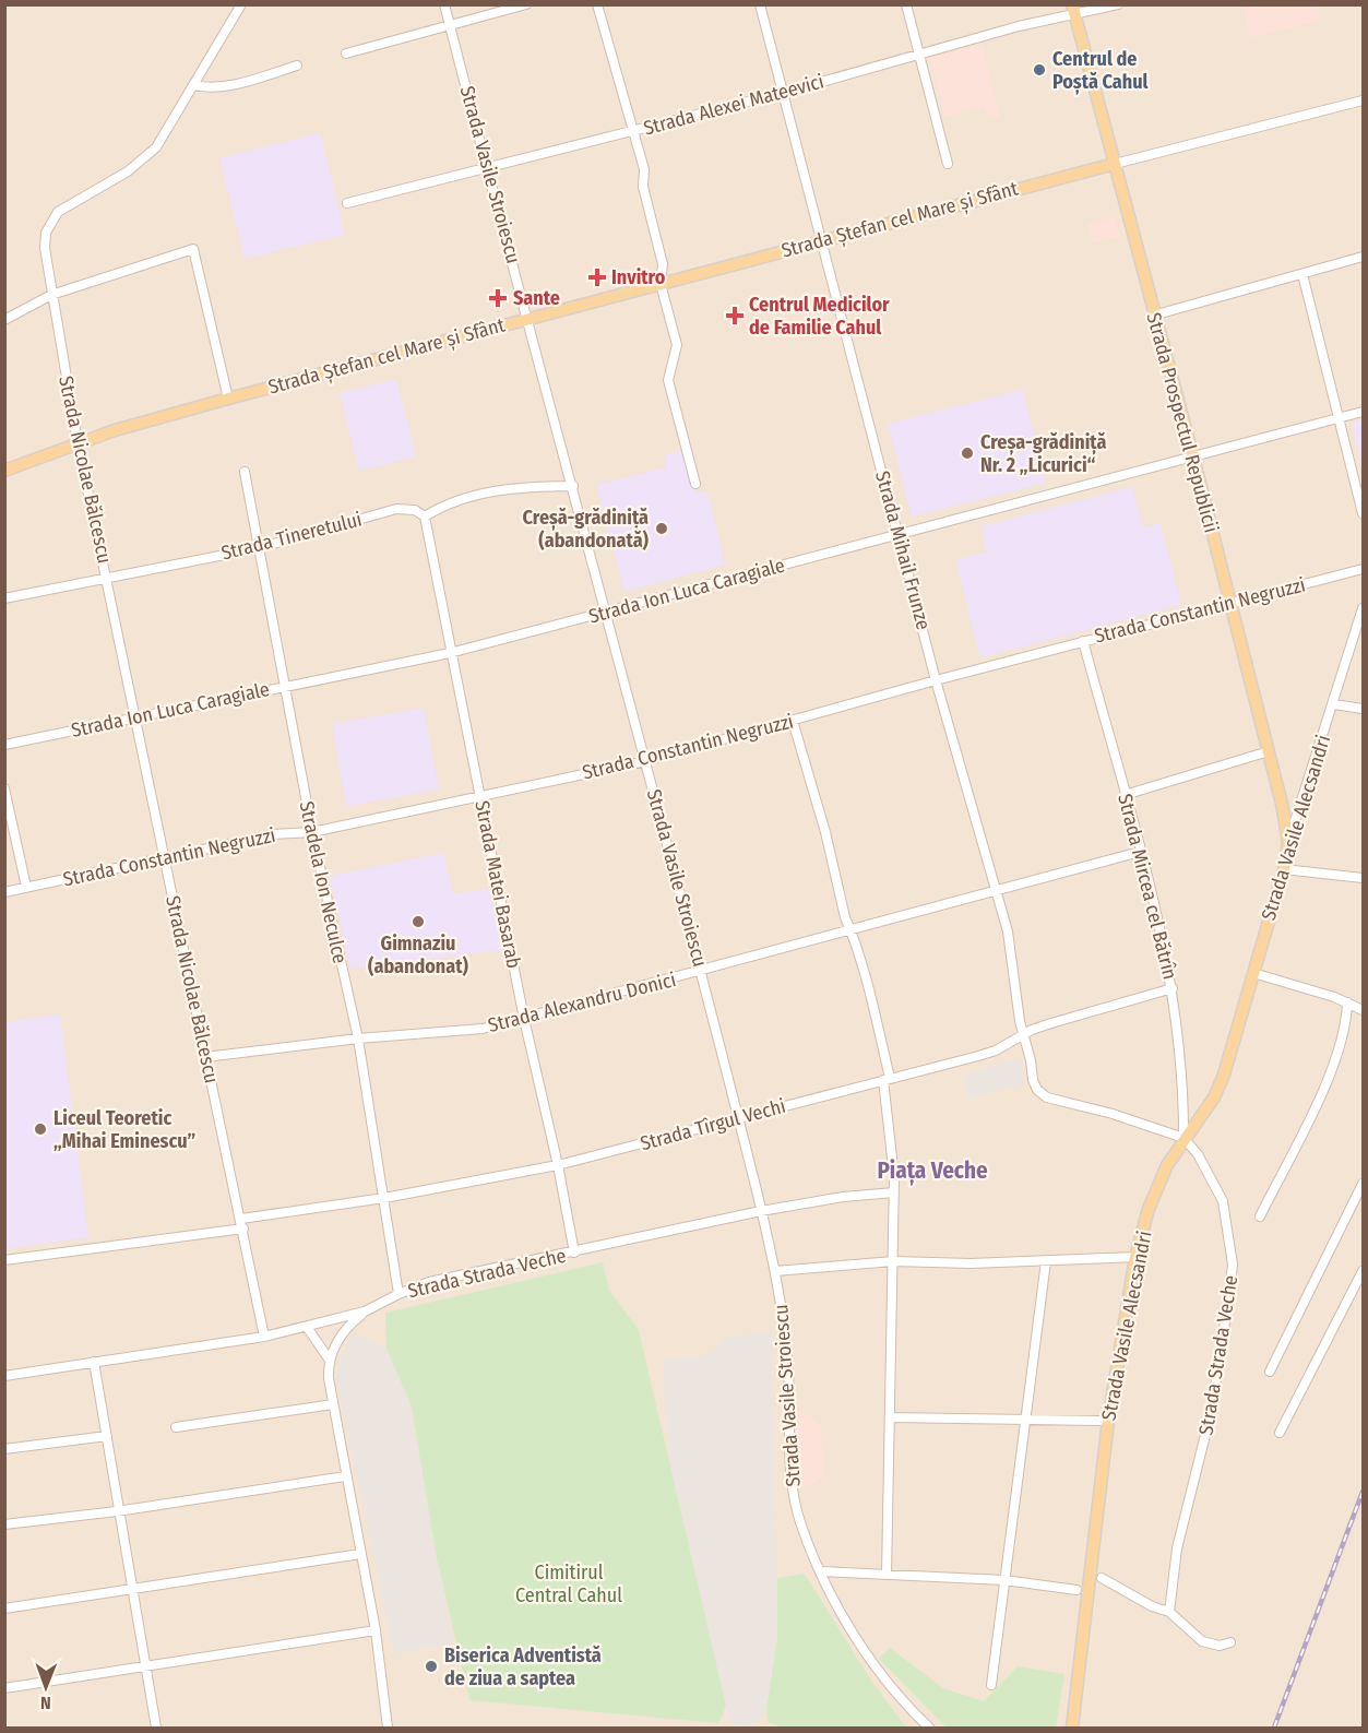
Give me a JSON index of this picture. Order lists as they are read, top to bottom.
{
  "streets": {
    "main road": ["Strada Ștefan cel Mare și Sfânt", "Strada Prospectul Republicii", "Strada Vasile Alecsandri"],
    "street": [
      "Strada Alexei Mateevici",
      "Strada Vasile Stroiescu",
      "Strada Nicolae Bălcescu",
      "Strada Tineretului",
      "Strada Mihail Frunze",
      "Strada Ion Luca Caragiale",
      "Strada Constantin Negruzzi",
      "Stradela Ion Neculce",
      "Strada Matei Basarab",
      "Strada Mircea cel Bătrîn",
      "Strada Alexandru Donici",
      "Strada Tîrgul Vechi",
      "Strada Strada Veche"
    ]
  },
  "crossings": [
    ["Strada Alexei Mateevici", "Strada Vasile Stroiescu"],
    ["Strada Alexei Mateevici", "Strada Prospectul Republicii"],
    ["Strada Alexei Mateevici", "Strada Mihail Frunze"],
    ["Strada Vasile Stroiescu", "Strada Ștefan cel Mare și Sfânt"],
    ["Strada Vasile Stroiescu", "Strada Ion Luca Caragiale"],
    ["Strada Vasile Stroiescu", "Strada Constantin Negruzzi"],
    ["Strada Vasile Stroiescu", "Strada Alexandru Donici"],
    ["Strada Vasile Stroiescu", "Strada Tîrgul Vechi"],
    ["Strada Vasile Stroiescu", "Strada Strada Veche"],
    ["Strada Ștefan cel Mare și Sfânt", "Strada Prospectul Republicii"],
    ["Strada Ștefan cel Mare și Sfânt", "Strada Nicolae Bălcescu"],
    ["Strada Ștefan cel Mare și Sfânt", "Strada Mihail Frunze"],
    ["Strada Prospectul Republicii", "Strada Ion Luca Caragiale"],
    ["Strada Prospectul Republicii", "Strada Constantin Negruzzi"],
    ["Strada Prospectul Republicii", "Strada Vasile Alecsandri"],
    ["Strada Nicolae Bălcescu", "Strada Tineretului"],
    ["Strada Nicolae Bălcescu", "Strada Ion Luca Caragiale"],
    ["Strada Nicolae Bălcescu", "Strada Constantin Negruzzi"],
    ["Strada Nicolae Bălcescu", "Strada Alexandru Donici"],
    ["Strada Nicolae Bălcescu", "Strada Tîrgul Vechi"],
    ["Strada Nicolae Bălcescu", "Strada Strada Veche"],
    ["Strada Tineretului", "Stradela Ion Neculce"],
    ["Strada Tineretului", "Strada Matei Basarab"],
    ["Strada Mihail Frunze", "Strada Ion Luca Caragiale"],
    ["Strada Mihail Frunze", "Strada Constantin Negruzzi"],
    ["Strada Mihail Frunze", "Strada Vasile Alecsandri"],
    ["Strada Mihail Frunze", "Strada Mircea cel Bătrîn"],
    ["Strada Mihail Frunze", "Strada Alexandru Donici"],
    ["Strada Mihail Frunze", "Strada Tîrgul Vechi"],
    ["Strada Mihail Frunze", "Strada Strada Veche"],
    ["Strada Ion Luca Caragiale", "Stradela Ion Neculce"],
    ["Strada Ion Luca Caragiale", "Strada Matei Basarab"],
    ["Strada Constantin Negruzzi", "Stradela Ion Neculce"],
    ["Strada Constantin Negruzzi", "Strada Matei Basarab"],
    ["Strada Constantin Negruzzi", "Strada Mircea cel Bătrîn"],
    ["Strada Vasile Alecsandri", "Strada Mircea cel Bătrîn"],
    ["Strada Vasile Alecsandri", "Strada Strada Veche"],
    ["Stradela Ion Neculce", "Strada Alexandru Donici"],
    ["Stradela Ion Neculce", "Strada Tîrgul Vechi"],
    ["Stradela Ion Neculce", "Strada Strada Veche"],
    ["Strada Matei Basarab", "Strada Alexandru Donici"],
    ["Strada Matei Basarab", "Strada Tîrgul Vechi"],
    ["Strada Matei Basarab", "Strada Strada Veche"],
    ["Strada Mircea cel Bătrîn", "Strada Alexandru Donici"],
    ["Strada Mircea cel Bătrîn", "Strada Tîrgul Vechi"],
    ["Strada Mircea cel Bătrîn", "Strada Strada Veche"]
  ],
  "districts": ["Piața Veche"],
  "parks": ["Cimitirul Central Cahul"],
  "places": {
    "other": [
      "Centrul de Poștă Cahul",
      "Creșa-grădiniță Nr. 2 „Licurici“",
      "Creșă-grădiniță (abandonată)",
      "Gimnaziu (abandonat)",
      "Liceul Teoretic „Mihai Eminescu”",
      "Biserica Adventistă de ziua a saptea"
    ],
    "health": ["Invitro", "Sante", "Centrul Medicilor de Familie Cahul"]
  },
  "north": "bottom"
}
